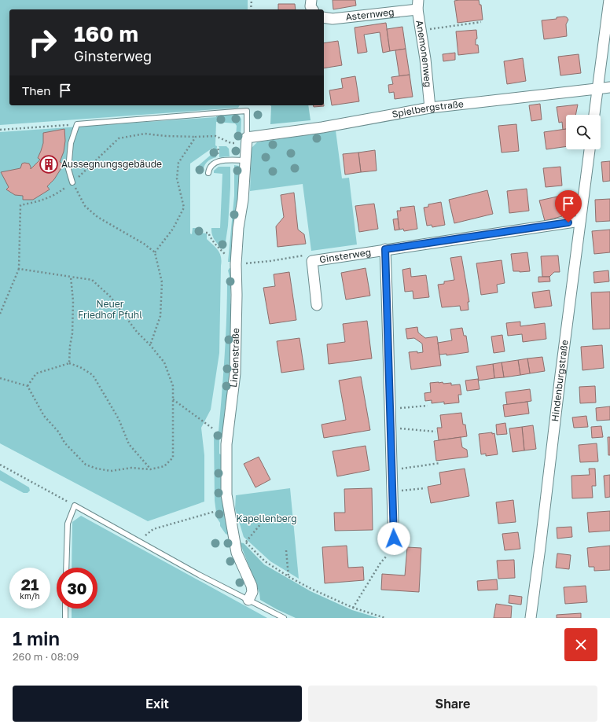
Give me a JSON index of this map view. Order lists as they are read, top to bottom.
{
  "streets": {
    "street": [
      "Asternweg",
      "Anemonenweg",
      "Spielbergstraße",
      "Ginsterweg",
      "Lindenstraße",
      "Hindenburgstraße"
    ]
  },
  "crossings": [
    ["Asternweg", "Anemonenweg"],
    ["Anemonenweg", "Spielbergstraße"],
    ["Spielbergstraße", "Lindenstraße"],
    ["Ginsterweg", "Hindenburgstraße"]
  ],
  "parks": ["Neuer Friedhof Pfuhl", "Kapellenberg"],
  "places": {
    "building": ["Aussegnungsgebäude"]
  },
  "page": {
    "turn": ["160 m", "Ginsterweg"],
    "then": "Then",
    "speed": "21 km/h",
    "limit": "30",
    "heading": ["1 min", "260 m · 08:09"],
    "buttons": ["Exit", "Share"]
  }
}
